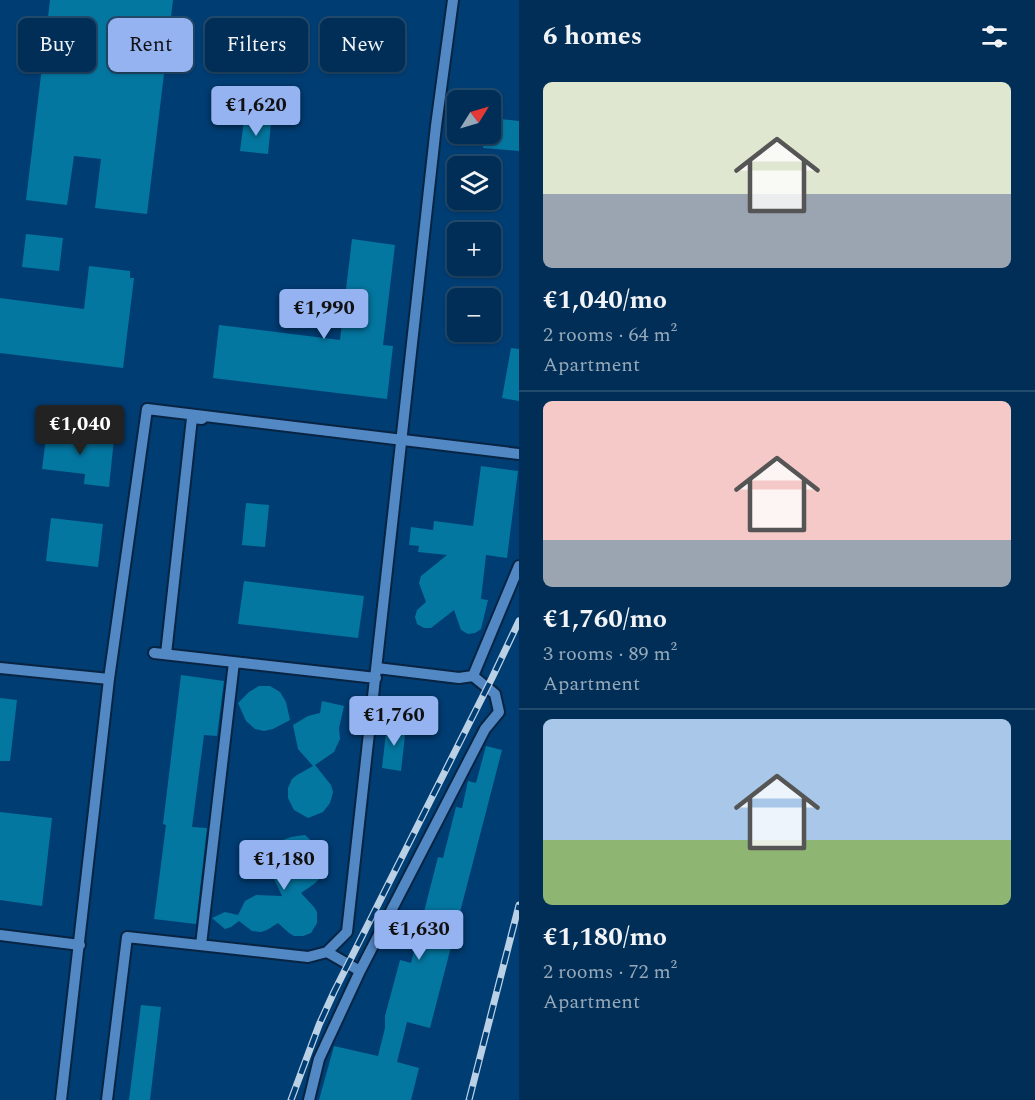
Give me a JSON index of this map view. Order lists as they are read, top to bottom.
{
  "north": "top right",
  "page": {
    "heading": "6 homes",
    "chip": [
      "Buy",
      "Rent",
      "Filters",
      "New"
    ],
    "list": [
      {
        "name": "€1,040/mo",
        "note": "2 rooms · 64 m² · Apartment"
      },
      {
        "name": "€1,760/mo",
        "note": "3 rooms · 89 m² · Apartment"
      },
      {
        "name": "€1,180/mo",
        "note": "2 rooms · 72 m² · Apartment"
      }
    ],
    "price": [
      "€1,620",
      "€1,990",
      "€1,040",
      "€1,760",
      "€1,180",
      "€1,630"
    ],
    "map_buttons": ["+", "−"]
  }
}
